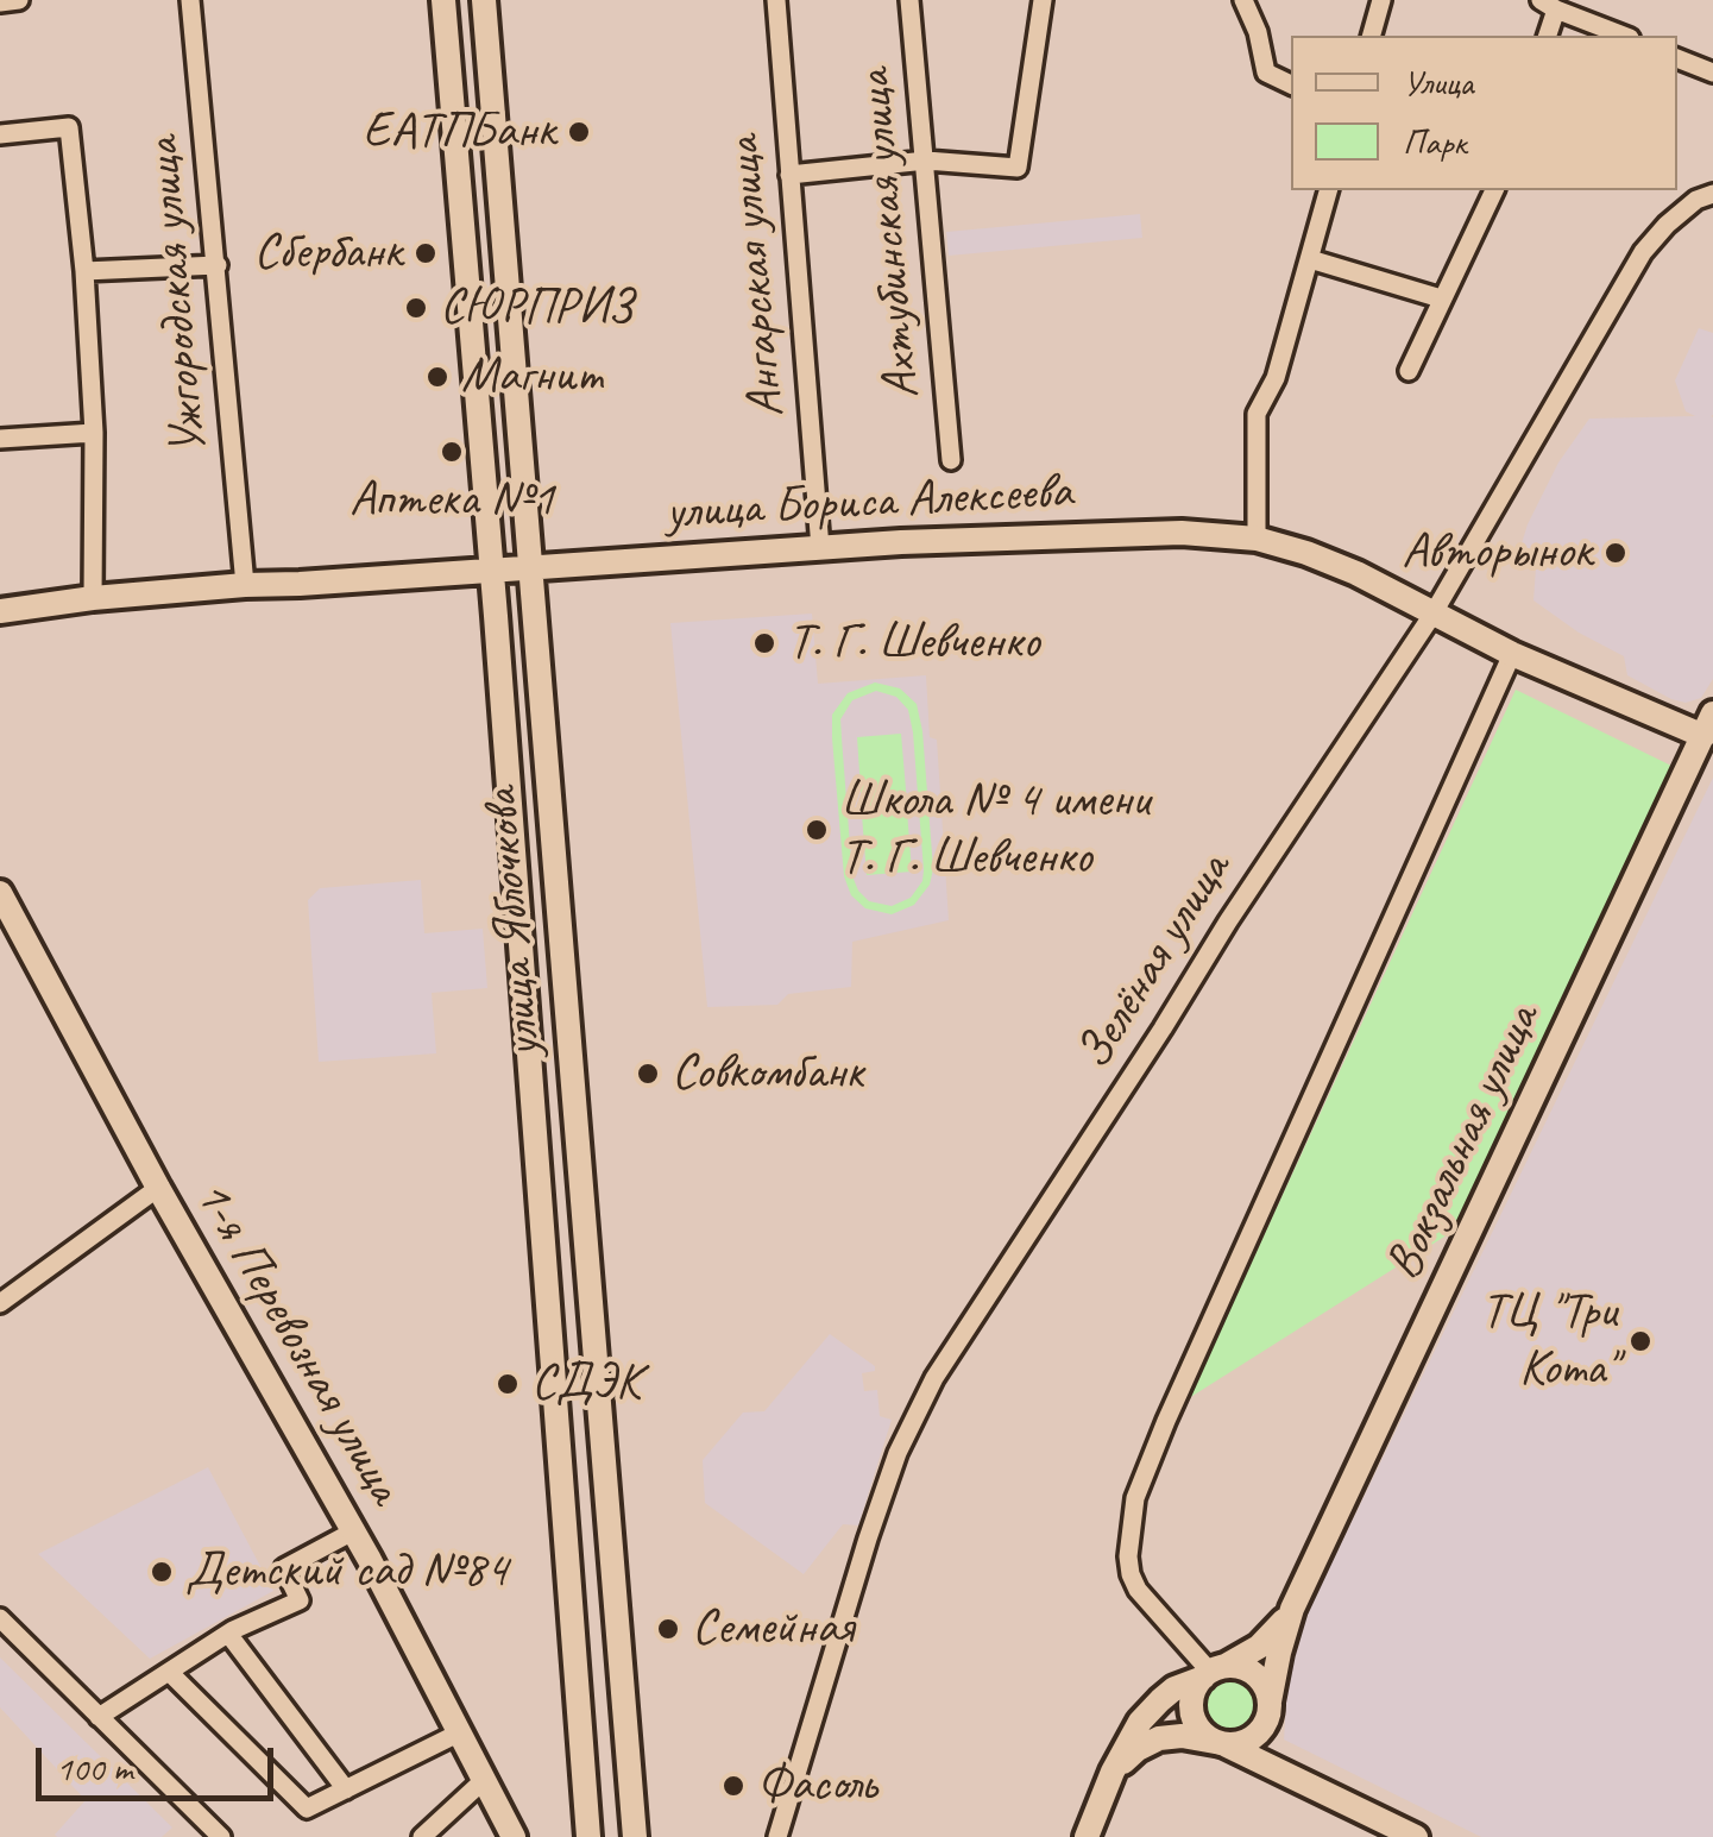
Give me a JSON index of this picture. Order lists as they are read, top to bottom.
{
  "streets": {
    "main road": [
      "улица Бориса Алексеева",
      "улица Яблочкова",
      "Вокзальная улица",
      "1-я Перевозная улица"
    ],
    "street": [
      "Ахтубинская улица",
      "Ангарская улица",
      "Ужгородская улица",
      "Зелёная улица"
    ]
  },
  "crossings": [
    ["Ангарская улица", "улица Бориса Алексеева"],
    ["Ужгородская улица", "улица Бориса Алексеева"],
    ["улица Бориса Алексеева", "улица Яблочкова"],
    ["улица Бориса Алексеева", "Зелёная улица"],
    ["улица Бориса Алексеева", "Вокзальная улица"]
  ],
  "places": [
    "ЕАТПБанк",
    "Сбербанк",
    "СЮРПРИЗ",
    "Магнит",
    "Аптека №1",
    "Авторынок",
    "Т. Г. Шевченко",
    "Школа № 4 имени Т. Г. Шевченко",
    "Совкомбанк",
    "ТЦ \"Три Кота\"",
    "СДЭК",
    "Детский сад №84",
    "Семейная",
    "Фасоль"
  ],
  "legend": ["Улица", "Парк"],
  "scale_bar": "100 m"
}
